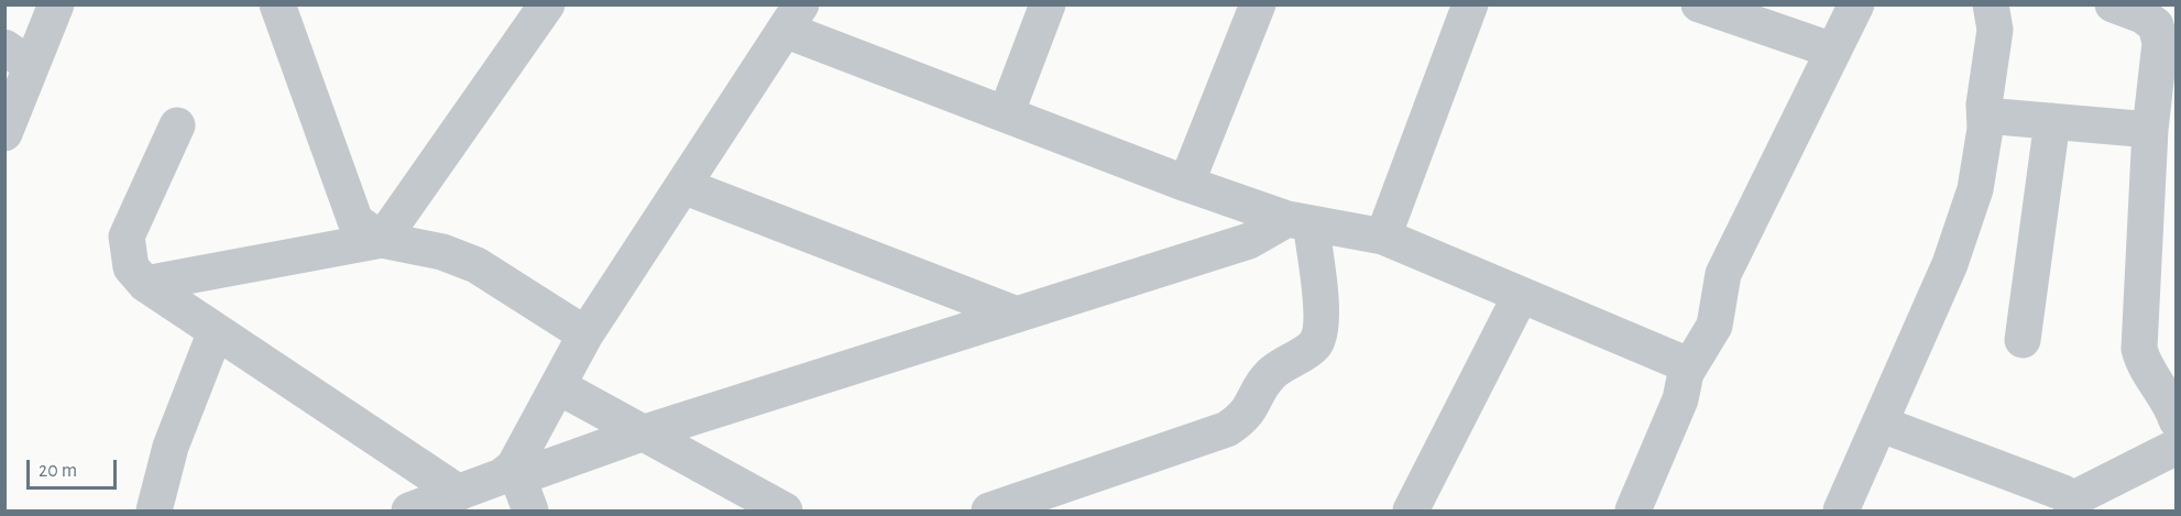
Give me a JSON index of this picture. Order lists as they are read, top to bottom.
{
  "scale_bar": "20 m"
}
